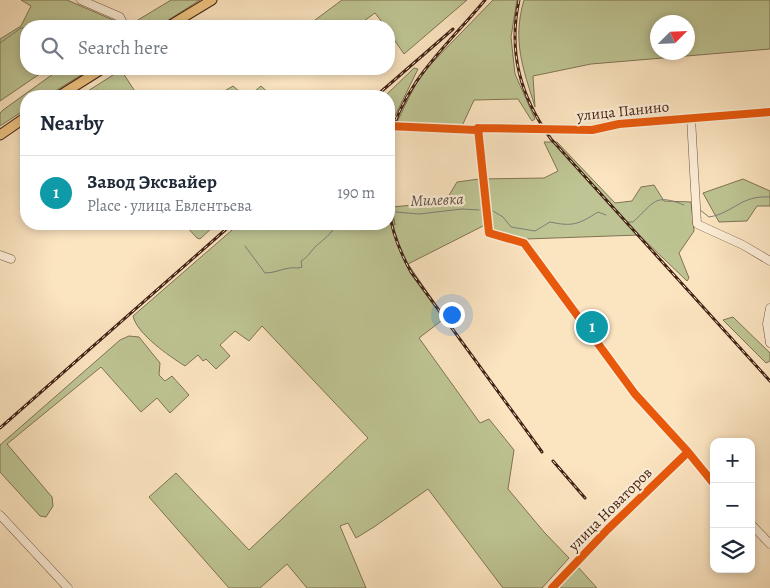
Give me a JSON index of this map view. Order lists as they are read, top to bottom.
{
  "streets": {
    "street": ["улица Панино", "улица Новаторов"]
  },
  "water": ["Милевка"],
  "north": "top right",
  "page": {
    "search": "Search here",
    "heading": "Nearby",
    "list": [
      {
        "mark": "1",
        "name": "Завод Эксвайер",
        "note": "Place · улица Евлентьева",
        "value": "190 m"
      }
    ],
    "pins": "1",
    "map_buttons": ["+", "−"]
  }
}
